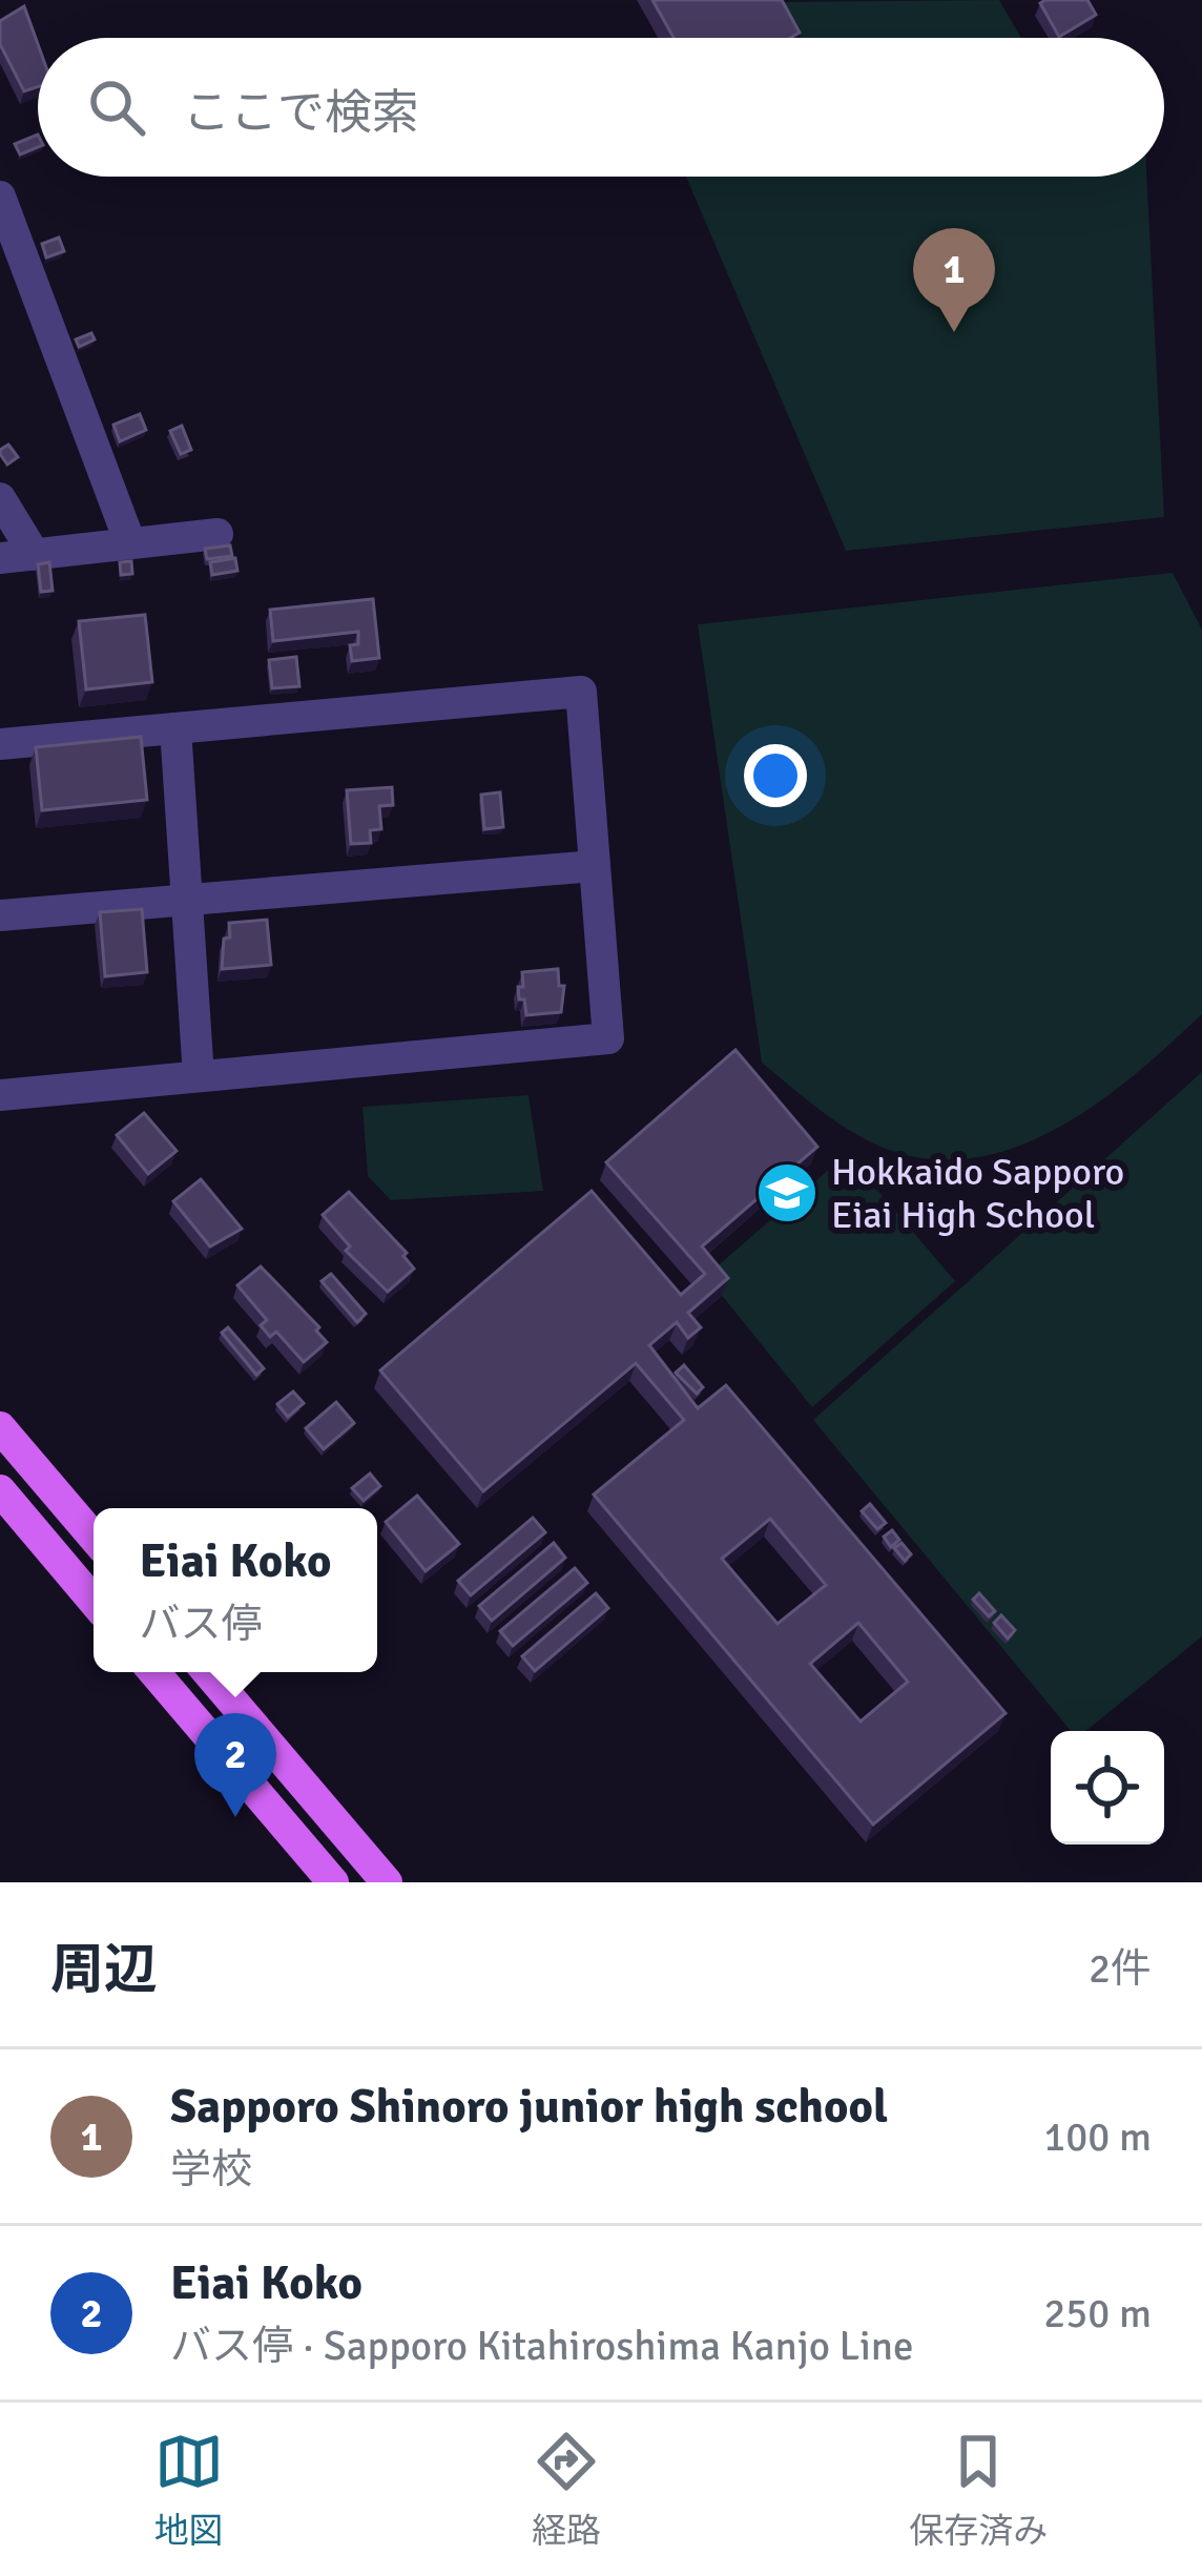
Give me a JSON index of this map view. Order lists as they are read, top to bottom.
{
  "places": {
    "school or university": ["Hokkaido Sapporo Eiai High School"]
  },
  "page": {
    "search": "ここで検索",
    "pins": ["1", "2"],
    "popup": ["Eiai Koko", "バス停"],
    "heading": ["周辺", "2件"],
    "list": [
      {
        "mark": "1",
        "name": "Sapporo Shinoro junior high school",
        "note": "学校",
        "value": "100 m"
      },
      {
        "mark": "2",
        "name": "Eiai Koko",
        "note": "バス停 · Sapporo Kitahiroshima Kanjo Line",
        "value": "250 m"
      }
    ],
    "nav": ["地図", "経路", "保存済み"]
  }
}
